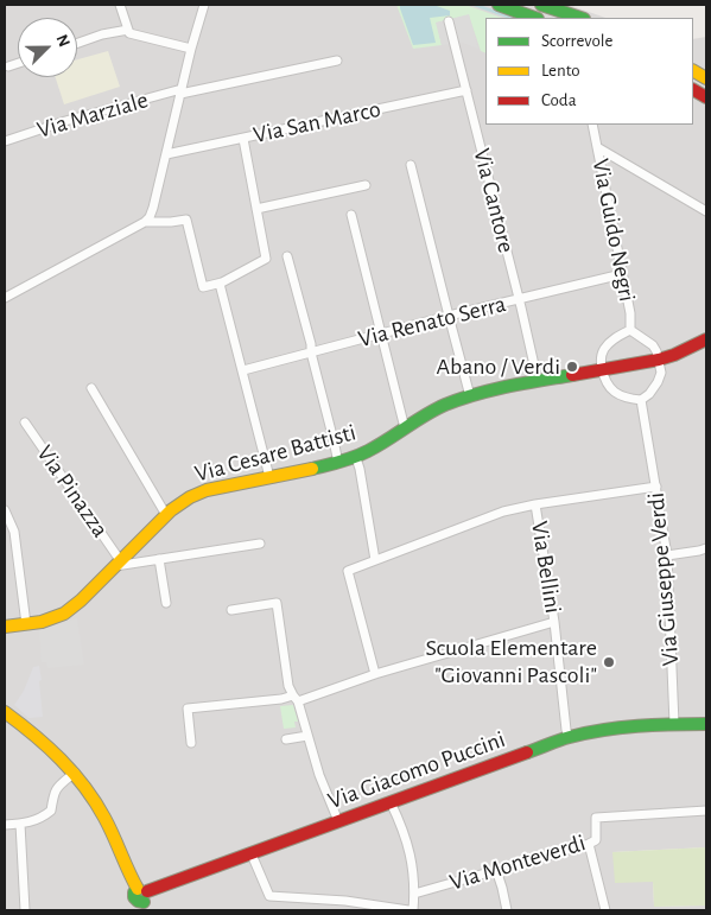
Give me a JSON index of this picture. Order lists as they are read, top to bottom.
{
  "streets": {
    "street": [
      "Via Marziale",
      "Via San Marco",
      "Via Cantore",
      "Via Guido Negri",
      "Via Renato Serra",
      "Via Cesare Battisti",
      "Via Pinazza",
      "Via Bellini",
      "Via Giuseppe Verdi",
      "Via Giacomo Puccini",
      "Via Monteverdi"
    ]
  },
  "crossings": [
    ["Via San Marco", "Via Cantore"],
    ["Via Cantore", "Via Renato Serra"],
    ["Via Cantore", "Via Cesare Battisti"],
    ["Via Guido Negri", "Via Renato Serra"],
    ["Via Cesare Battisti", "Via Pinazza"],
    ["Via Bellini", "Via Giacomo Puccini"],
    ["Via Giuseppe Verdi", "Via Giacomo Puccini"]
  ],
  "places": ["Abano / Verdi", "Scuola Elementare \"Giovanni Pascoli\""],
  "legend": ["Scorrevole", "Lento", "Coda"],
  "north": "top right"
}
